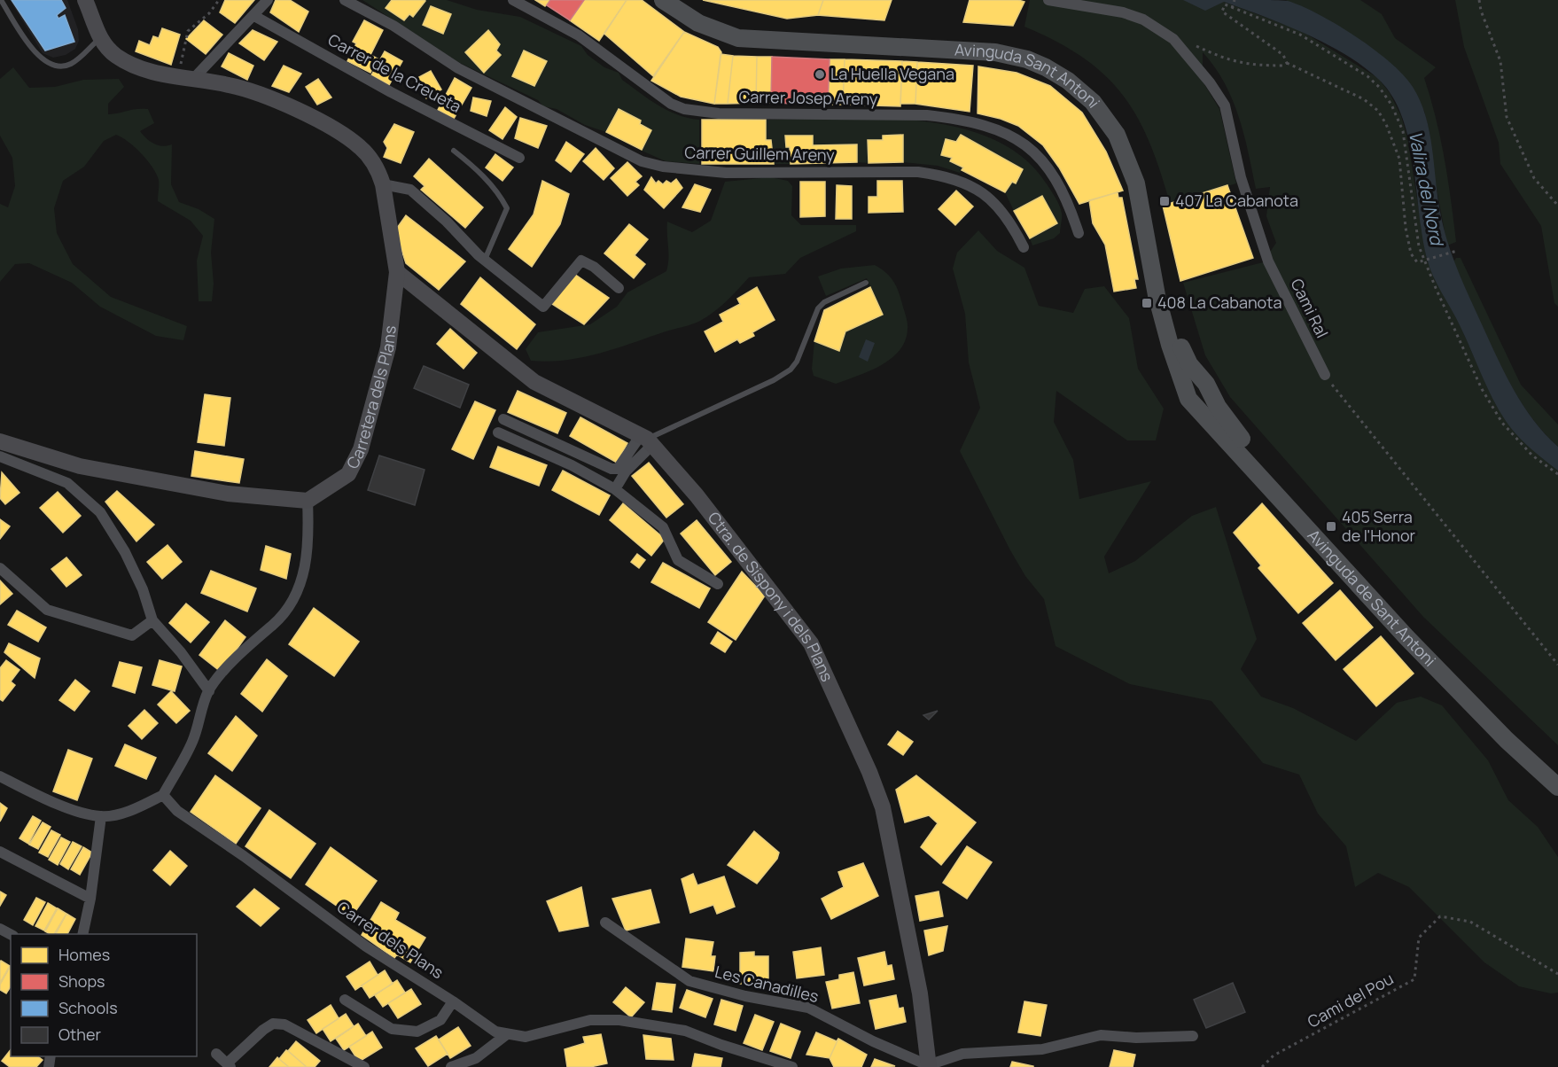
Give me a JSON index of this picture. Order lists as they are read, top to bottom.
{
  "streets": {
    "main road": [
      "Avinguda Sant Antoni",
      "Carretera dels Plans",
      "Avinguda de Sant Antoni",
      "Ctra. de Sispony i dels Plans"
    ],
    "street": [
      "Carrer de la Creueta",
      "Carrer Josep Areny",
      "Carrer Guillem Areny",
      "Cami Ral",
      "Carrer dels Plans",
      "Les Canadilles"
    ],
    "path": ["Cami del Pou"]
  },
  "crossings": [
    ["Avinguda Sant Antoni", "Avinguda de Sant Antoni"],
    ["Carretera dels Plans", "Ctra. de Sispony i dels Plans"],
    ["Ctra. de Sispony i dels Plans", "Les Canadilles"]
  ],
  "water": ["Valira del Nord"],
  "places": {
    "other": ["La Huella Vegana"],
    "transit": ["407 La Cabanota", "408 La Cabanota", "405 Serra de l'Honor"]
  },
  "legend": [
    "Homes",
    "Shops",
    "Schools",
    "Other"
  ]
}
